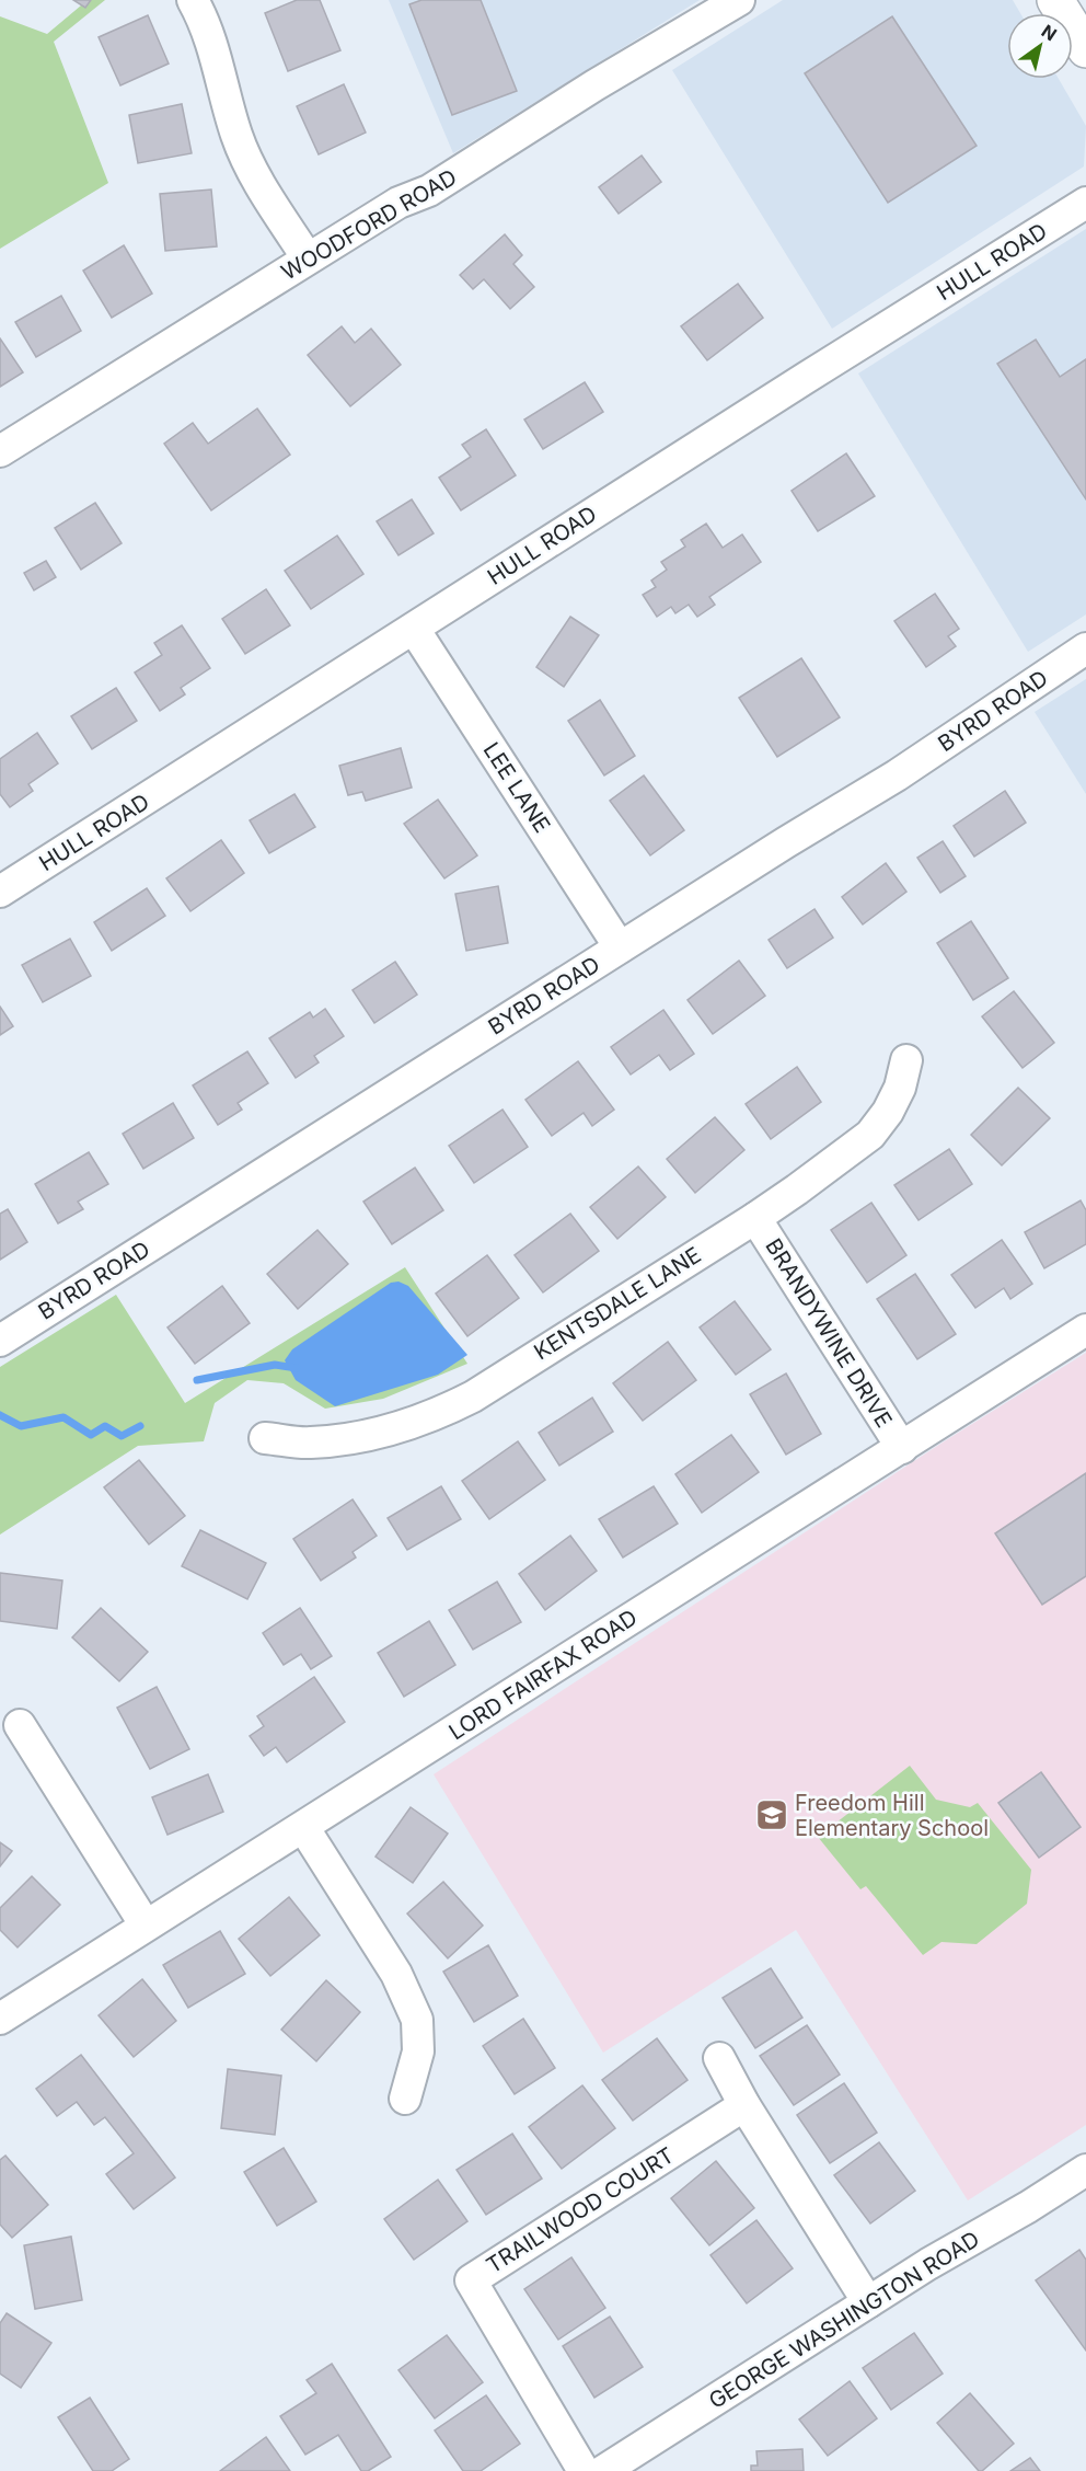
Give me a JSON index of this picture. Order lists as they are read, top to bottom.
{
  "streets": {
    "street": [
      "WOODFORD ROAD",
      "HULL ROAD",
      "BYRD ROAD",
      "LEE LANE",
      "KENTSDALE LANE",
      "BRANDYWINE DRIVE",
      "LORD FAIRFAX ROAD",
      "TRAILWOOD COURT",
      "GEORGE WASHINGTON ROAD"
    ]
  },
  "crossings": [
    ["HULL ROAD", "LEE LANE"],
    ["BYRD ROAD", "LEE LANE"],
    ["KENTSDALE LANE", "BRANDYWINE DRIVE"],
    ["BRANDYWINE DRIVE", "LORD FAIRFAX ROAD"]
  ],
  "places": {
    "school or university": ["Freedom Hill Elementary School"]
  },
  "north": "top right"
}
